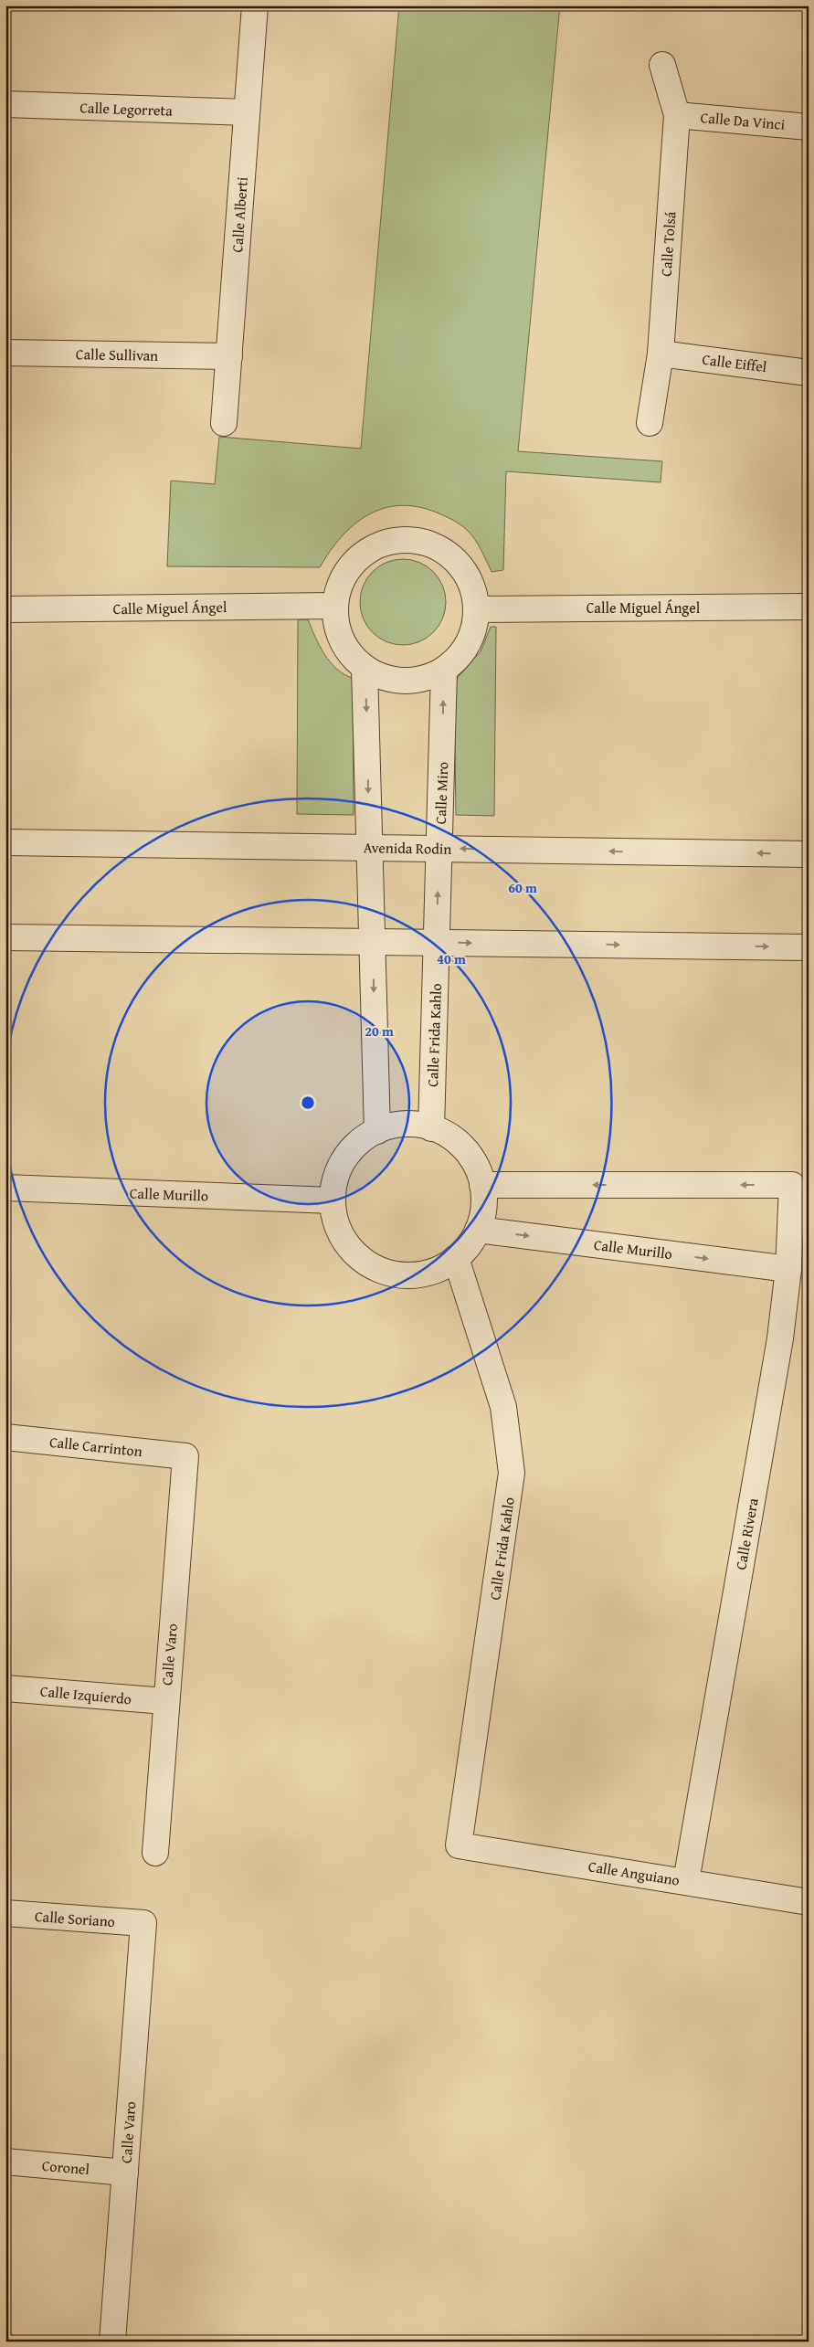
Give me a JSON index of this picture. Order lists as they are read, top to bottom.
{
  "streets": {
    "street": [
      "Calle Legorreta",
      "Calle Da Vinci",
      "Calle Alberti",
      "Calle Tolsá",
      "Calle Sullivan",
      "Calle Eiffel",
      "Calle Miguel Ángel",
      "Calle Miro",
      "Avenida Rodin",
      "Calle Frida Kahlo",
      "Calle Murillo",
      "Calle Carrinton",
      "Calle Rivera",
      "Calle Varo",
      "Calle Izquierdo",
      "Calle Anguiano",
      "Calle Soriano",
      "Coronel"
    ]
  },
  "crossings": [
    ["Calle Legorreta", "Calle Alberti"],
    ["Calle Da Vinci", "Calle Tolsá"],
    ["Calle Alberti", "Calle Sullivan"],
    ["Calle Tolsá", "Calle Eiffel"],
    ["Calle Miguel Ángel", "Calle Miro"],
    ["Calle Miro", "Avenida Rodin"],
    ["Calle Miro", "Calle Frida Kahlo"],
    ["Calle Frida Kahlo", "Calle Murillo"],
    ["Calle Frida Kahlo", "Calle Rivera"],
    ["Calle Frida Kahlo", "Calle Anguiano"],
    ["Calle Murillo", "Calle Rivera"],
    ["Calle Carrinton", "Calle Varo"],
    ["Calle Rivera", "Calle Anguiano"],
    ["Calle Varo", "Calle Izquierdo"],
    ["Calle Varo", "Calle Soriano"],
    ["Calle Varo", "Coronel"]
  ],
  "one_way": ["Calle Murillo"],
  "rings": ["60 m", "40 m", "20 m"]
}
